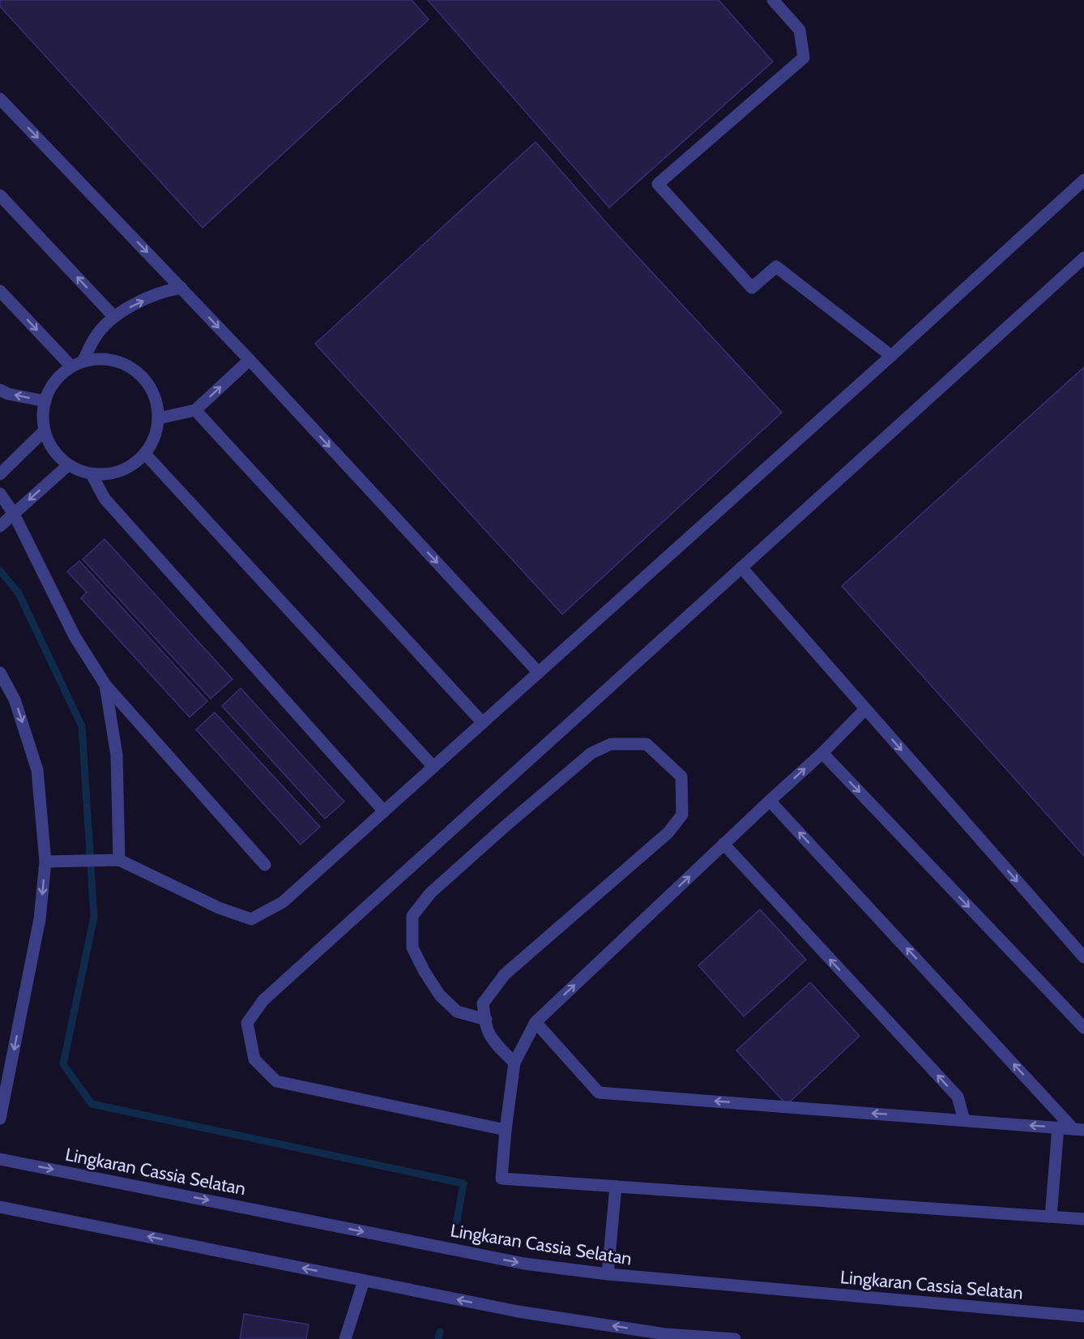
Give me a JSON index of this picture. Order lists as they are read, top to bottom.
{
  "streets": {
    "street": ["Lingkaran Cassia Selatan"]
  }
}
